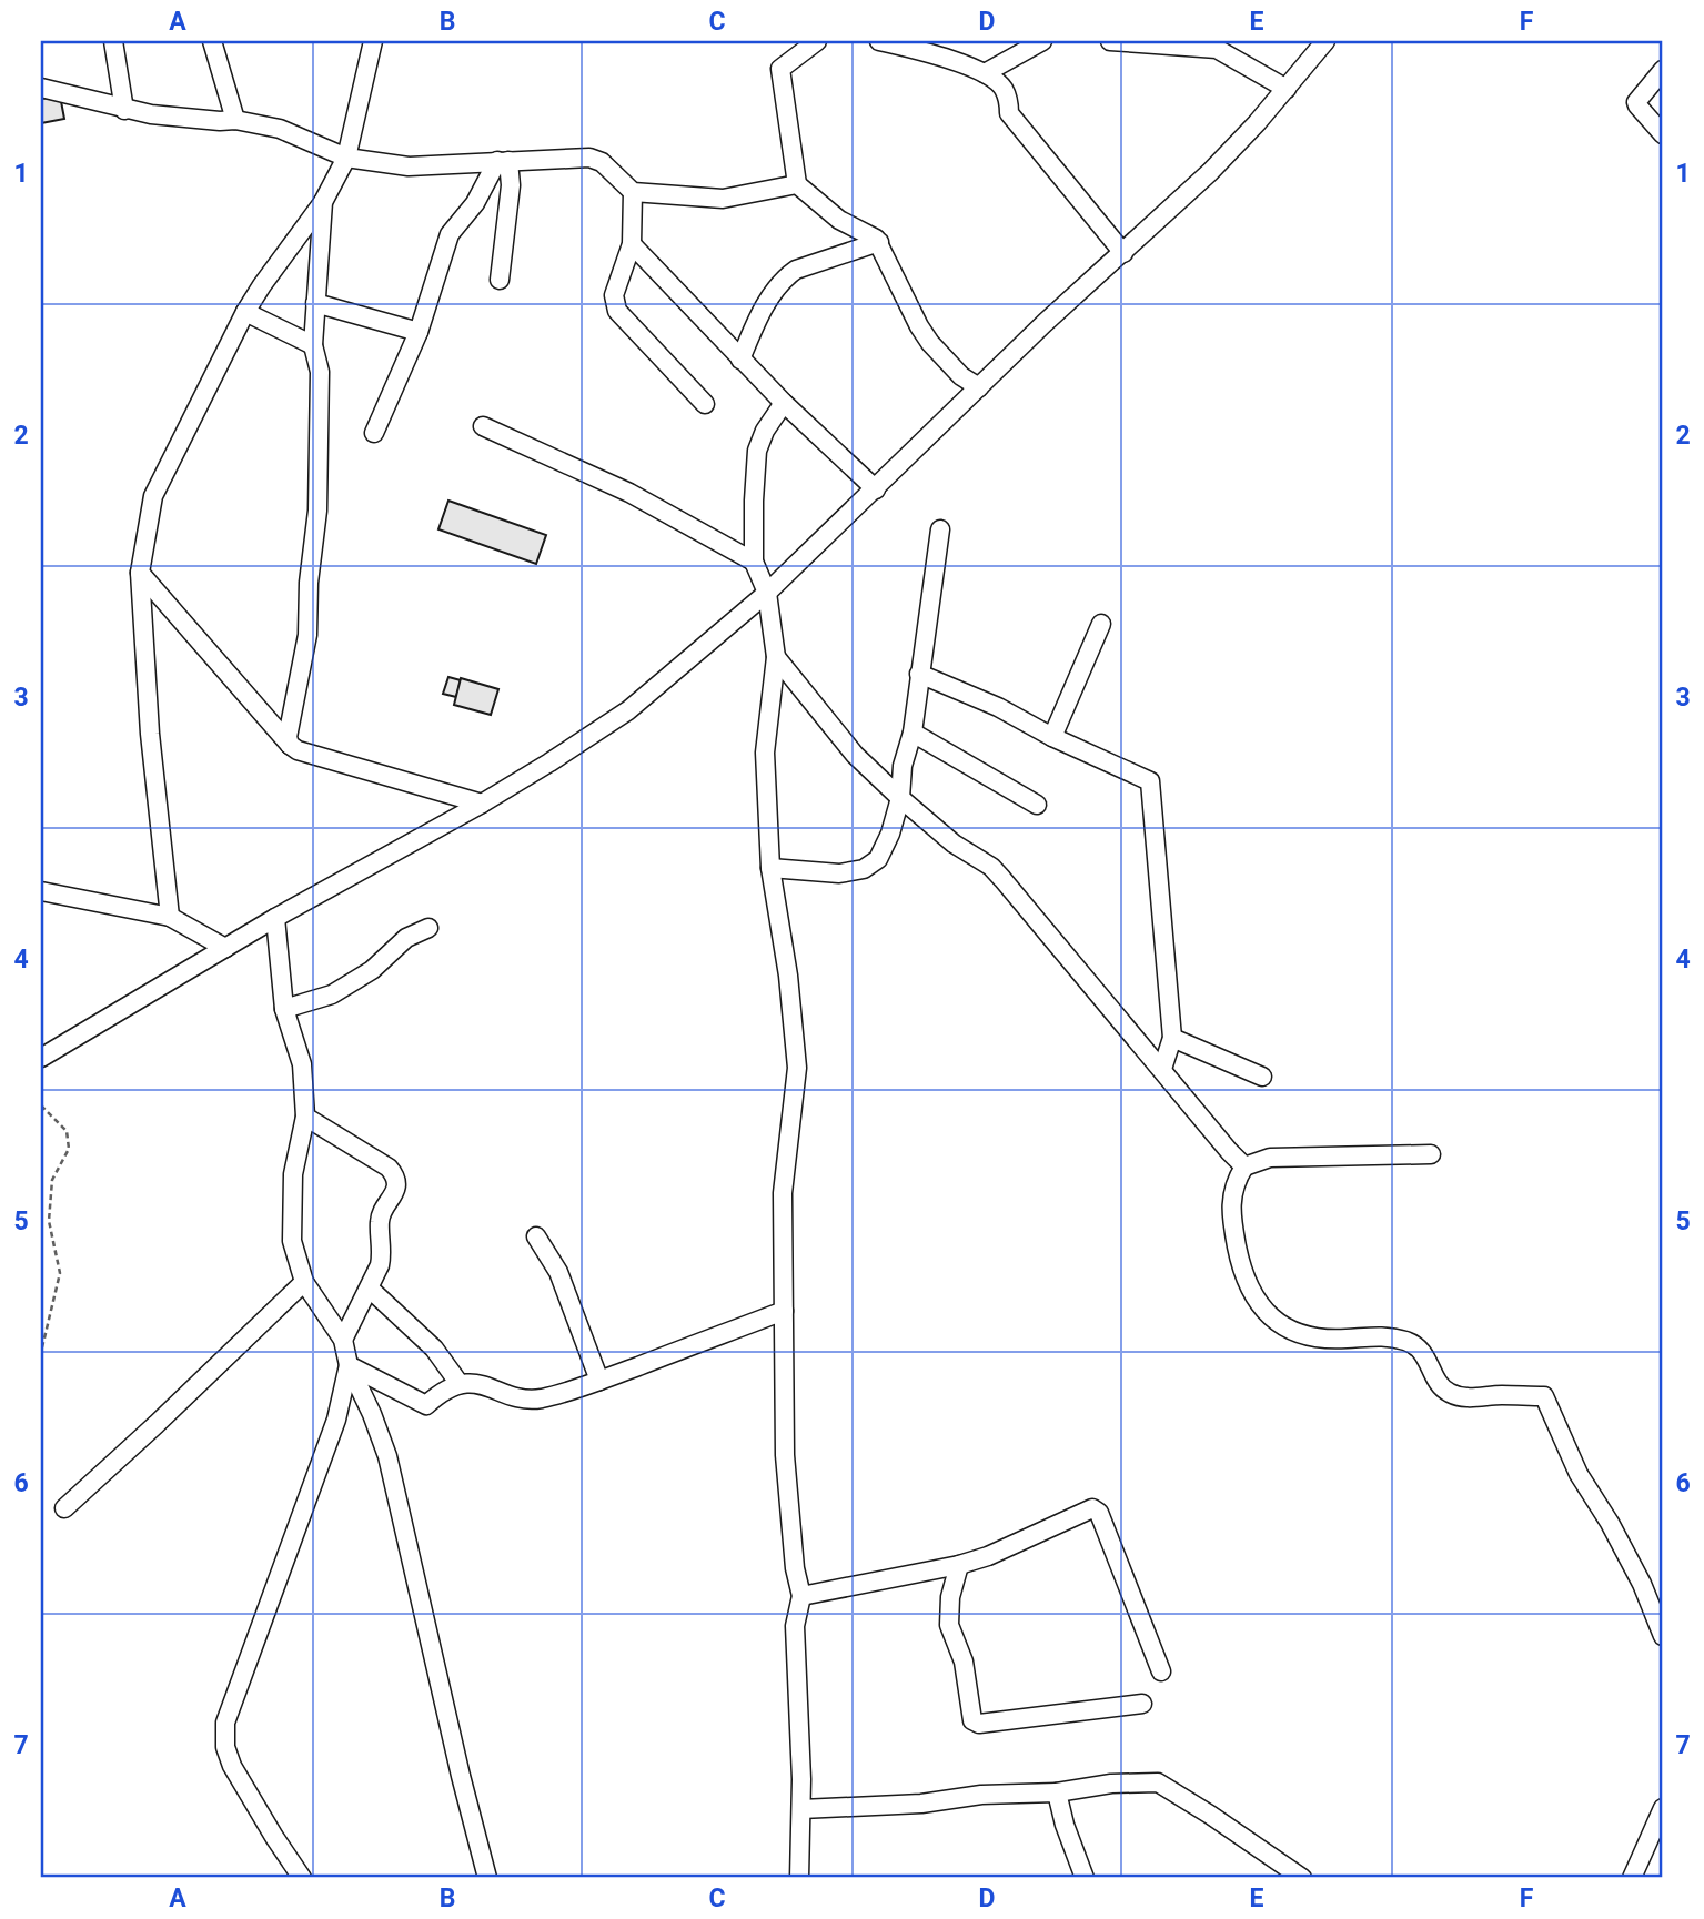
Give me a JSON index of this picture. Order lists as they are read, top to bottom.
{
  "grid": {
    "columns": [
      "A",
      "B",
      "C",
      "D",
      "E",
      "F"
    ],
    "rows": [
      "1",
      "2",
      "3",
      "4",
      "5",
      "6",
      "7"
    ]
  }
}
